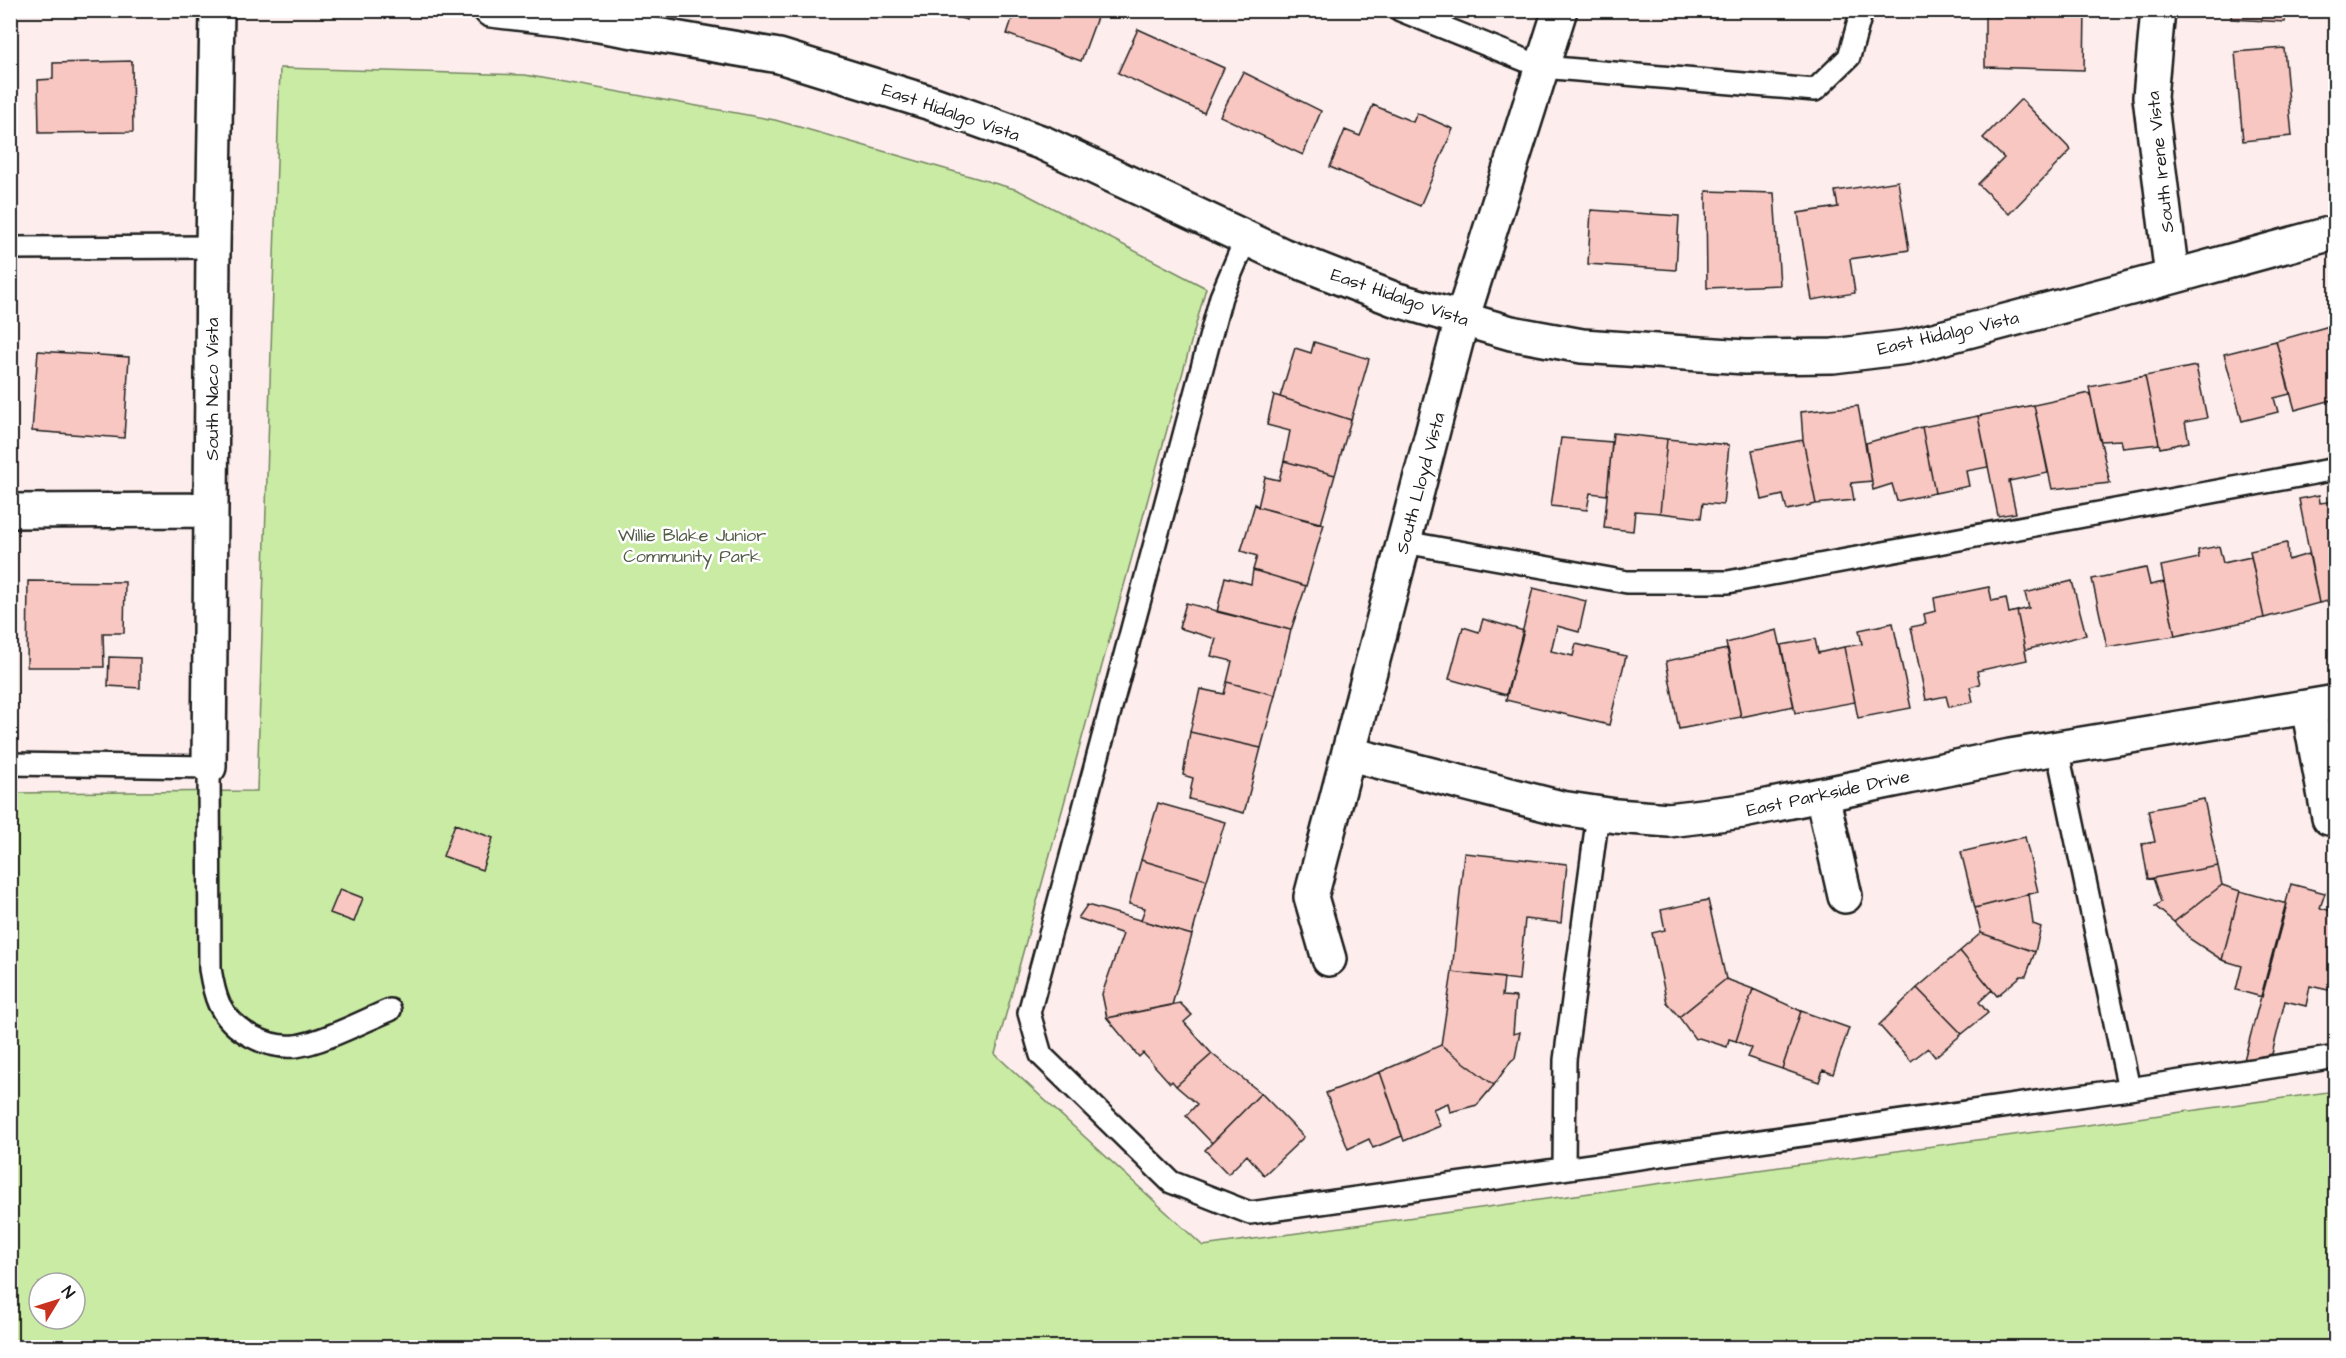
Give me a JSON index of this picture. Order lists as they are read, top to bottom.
{
  "streets": {
    "street": [
      "East Hidalgo Vista",
      "South Irene Vista",
      "South Naco Vista",
      "South Lloyd Vista",
      "East Parkside Drive"
    ]
  },
  "crossings": [
    ["East Hidalgo Vista", "South Irene Vista"],
    ["East Hidalgo Vista", "South Lloyd Vista"],
    ["South Lloyd Vista", "East Parkside Drive"]
  ],
  "parks": ["Willie Blake Junior Community Park"],
  "north": "top right"
}
